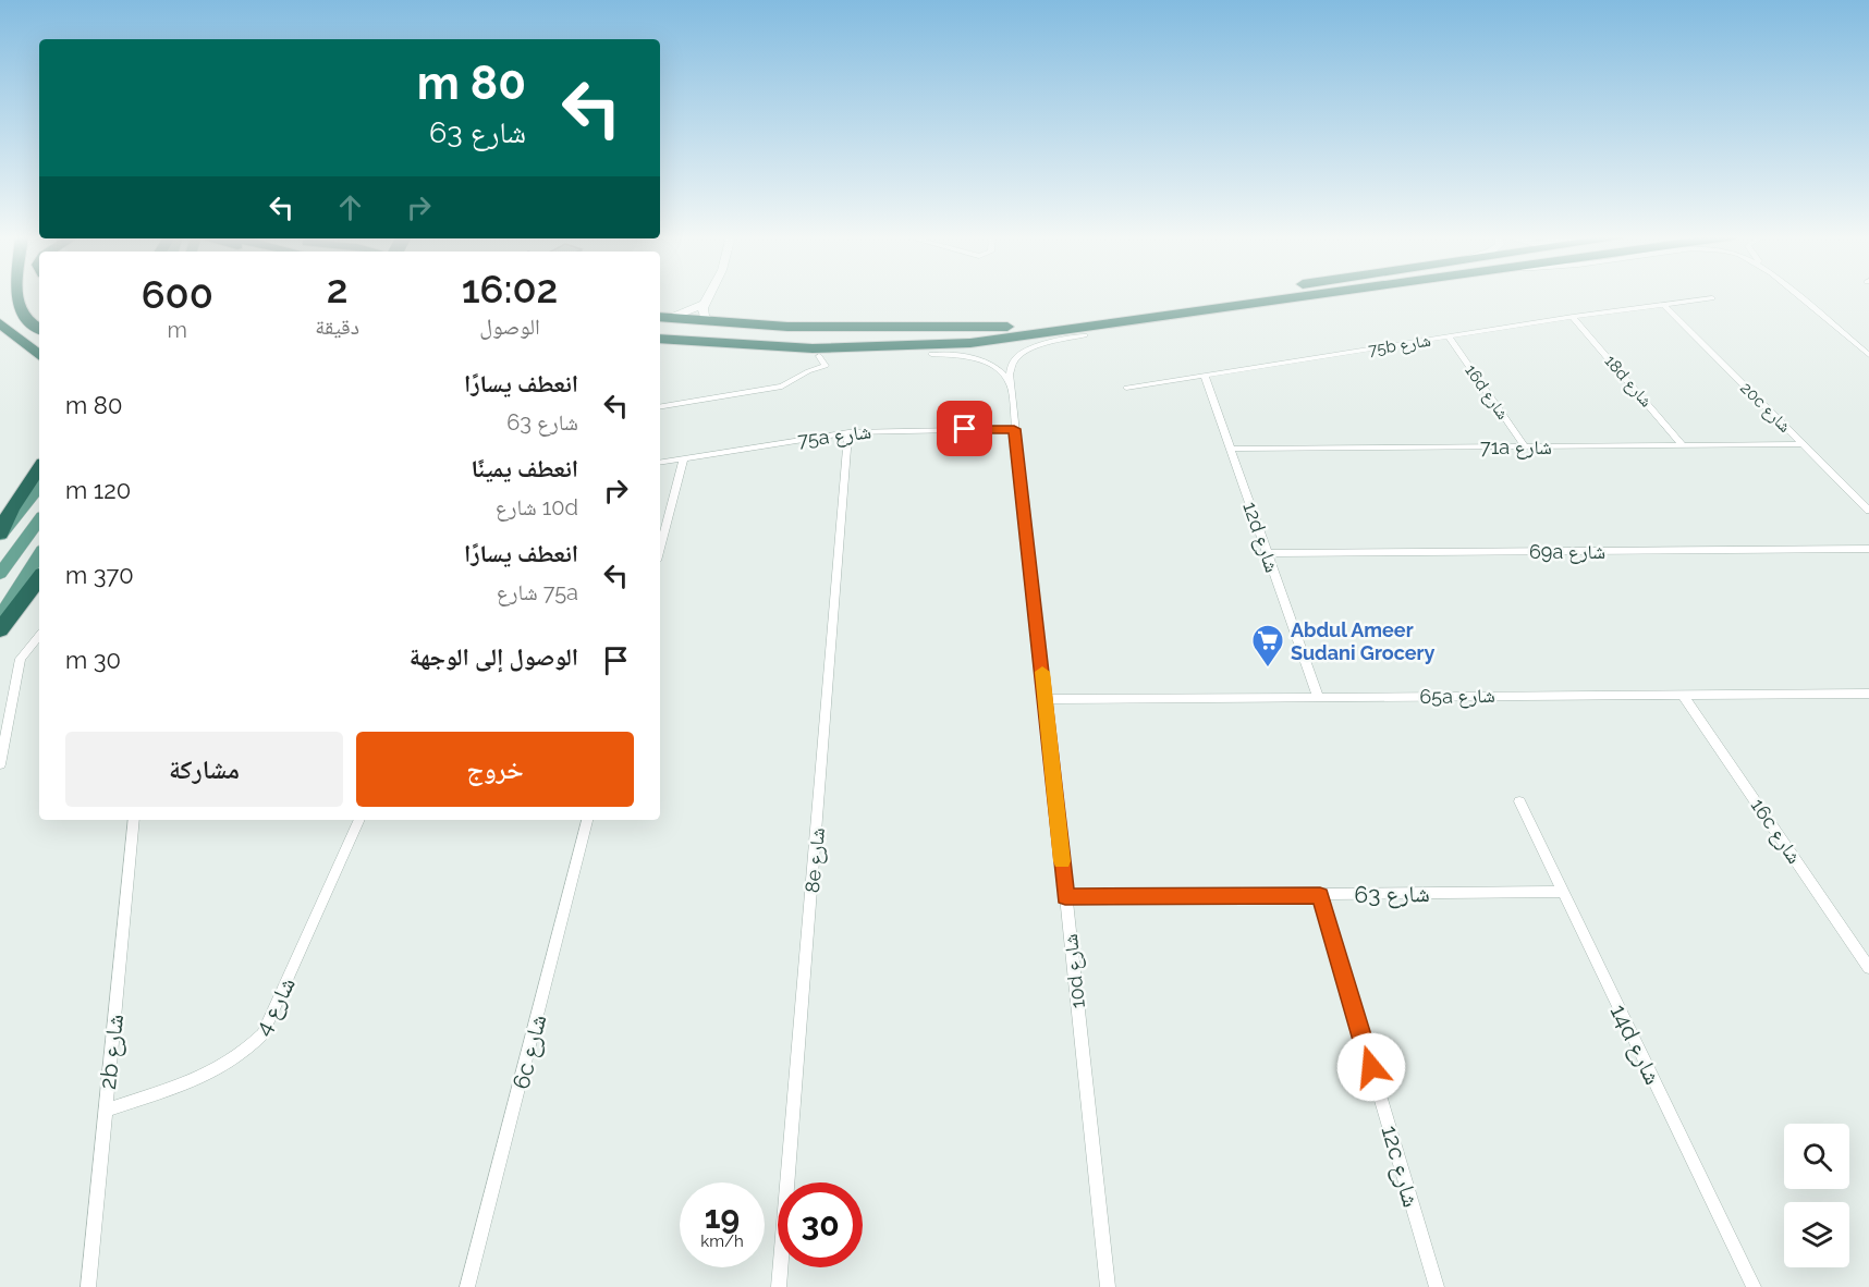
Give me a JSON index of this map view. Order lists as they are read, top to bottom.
{
  "streets": {
    "street": [
      "75b شارع",
      "18d شارع",
      "16d شارع",
      "20c شارع",
      "75a شارع",
      "71a شارع",
      "12d شارع",
      "69a شارع",
      "65a شارع",
      "16c شارع",
      "8e شارع",
      "شارع 63",
      "10d شارع",
      "شارع 4",
      "14d شارع",
      "2b شارع",
      "6c شارع",
      "12c شارع"
    ]
  },
  "crossings": [
    ["75b شارع", "18d شارع"],
    ["75b شارع", "16d شارع"],
    ["75b شارع", "20c شارع"],
    ["75b شارع", "12d شارع"],
    ["18d شارع", "71a شارع"],
    ["16d شارع", "71a شارع"],
    ["20c شارع", "71a شارع"],
    ["75a شارع", "8e شارع"],
    ["75a شارع", "10d شارع"],
    ["71a شارع", "12d شارع"],
    ["12d شارع", "69a شارع"],
    ["12d شارع", "65a شارع"],
    ["65a شارع", "16c شارع"],
    ["65a شارع", "10d شارع"],
    ["شارع 63", "10d شارع"],
    ["شارع 63", "14d شارع"],
    ["شارع 63", "12c شارع"],
    ["شارع 4", "2b شارع"]
  ],
  "places": {
    "supermarket": ["Abdul Ameer Sudani Grocery"]
  },
  "page": {
    "turn": ["80 m", "شارع 63"],
    "eta": [
      "16:02",
      "الوصول",
      "2",
      "دقيقة",
      "600",
      "m"
    ],
    "list": [
      {
        "name": "انعطف يسارًا",
        "note": "شارع 63",
        "value": "80 m"
      },
      {
        "name": "انعطف يمينًا",
        "note": "10d شارع",
        "value": "120 m"
      },
      {
        "name": "انعطف يسارًا",
        "note": "75a شارع",
        "value": "370 m"
      },
      {
        "name": "الوصول إلى الوجهة",
        "value": "30 m"
      }
    ],
    "buttons": ["خروج", "مشاركة"],
    "speed": "19 km/h",
    "limit": "30"
  }
}
